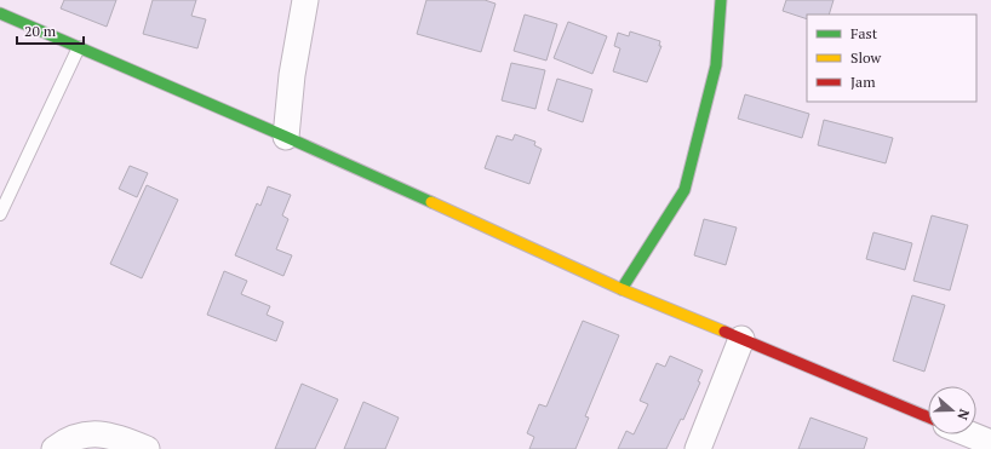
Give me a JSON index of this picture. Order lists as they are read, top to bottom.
{
  "legend": ["Fast", "Slow", "Jam"],
  "scale_bar": "20 m",
  "north": "right"
}
